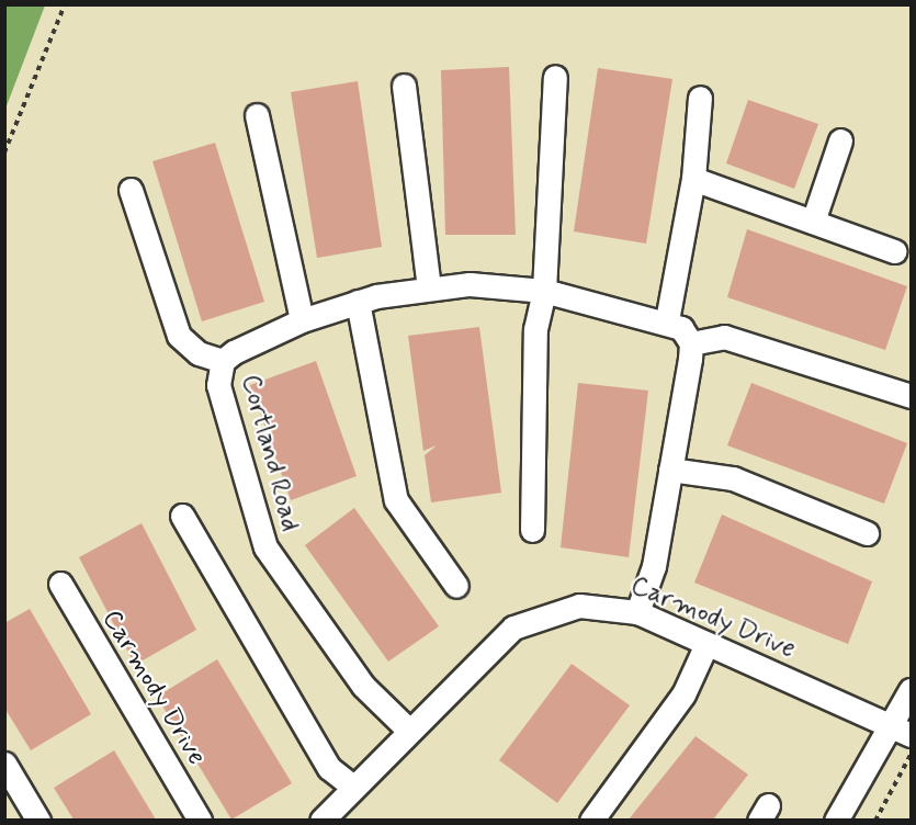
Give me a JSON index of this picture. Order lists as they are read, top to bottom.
{
  "streets": {
    "street": ["Cortland Road", "Carmody Drive"]
  },
  "crossings": [
    ["Cortland Road", "Carmody Drive"]
  ]
}
